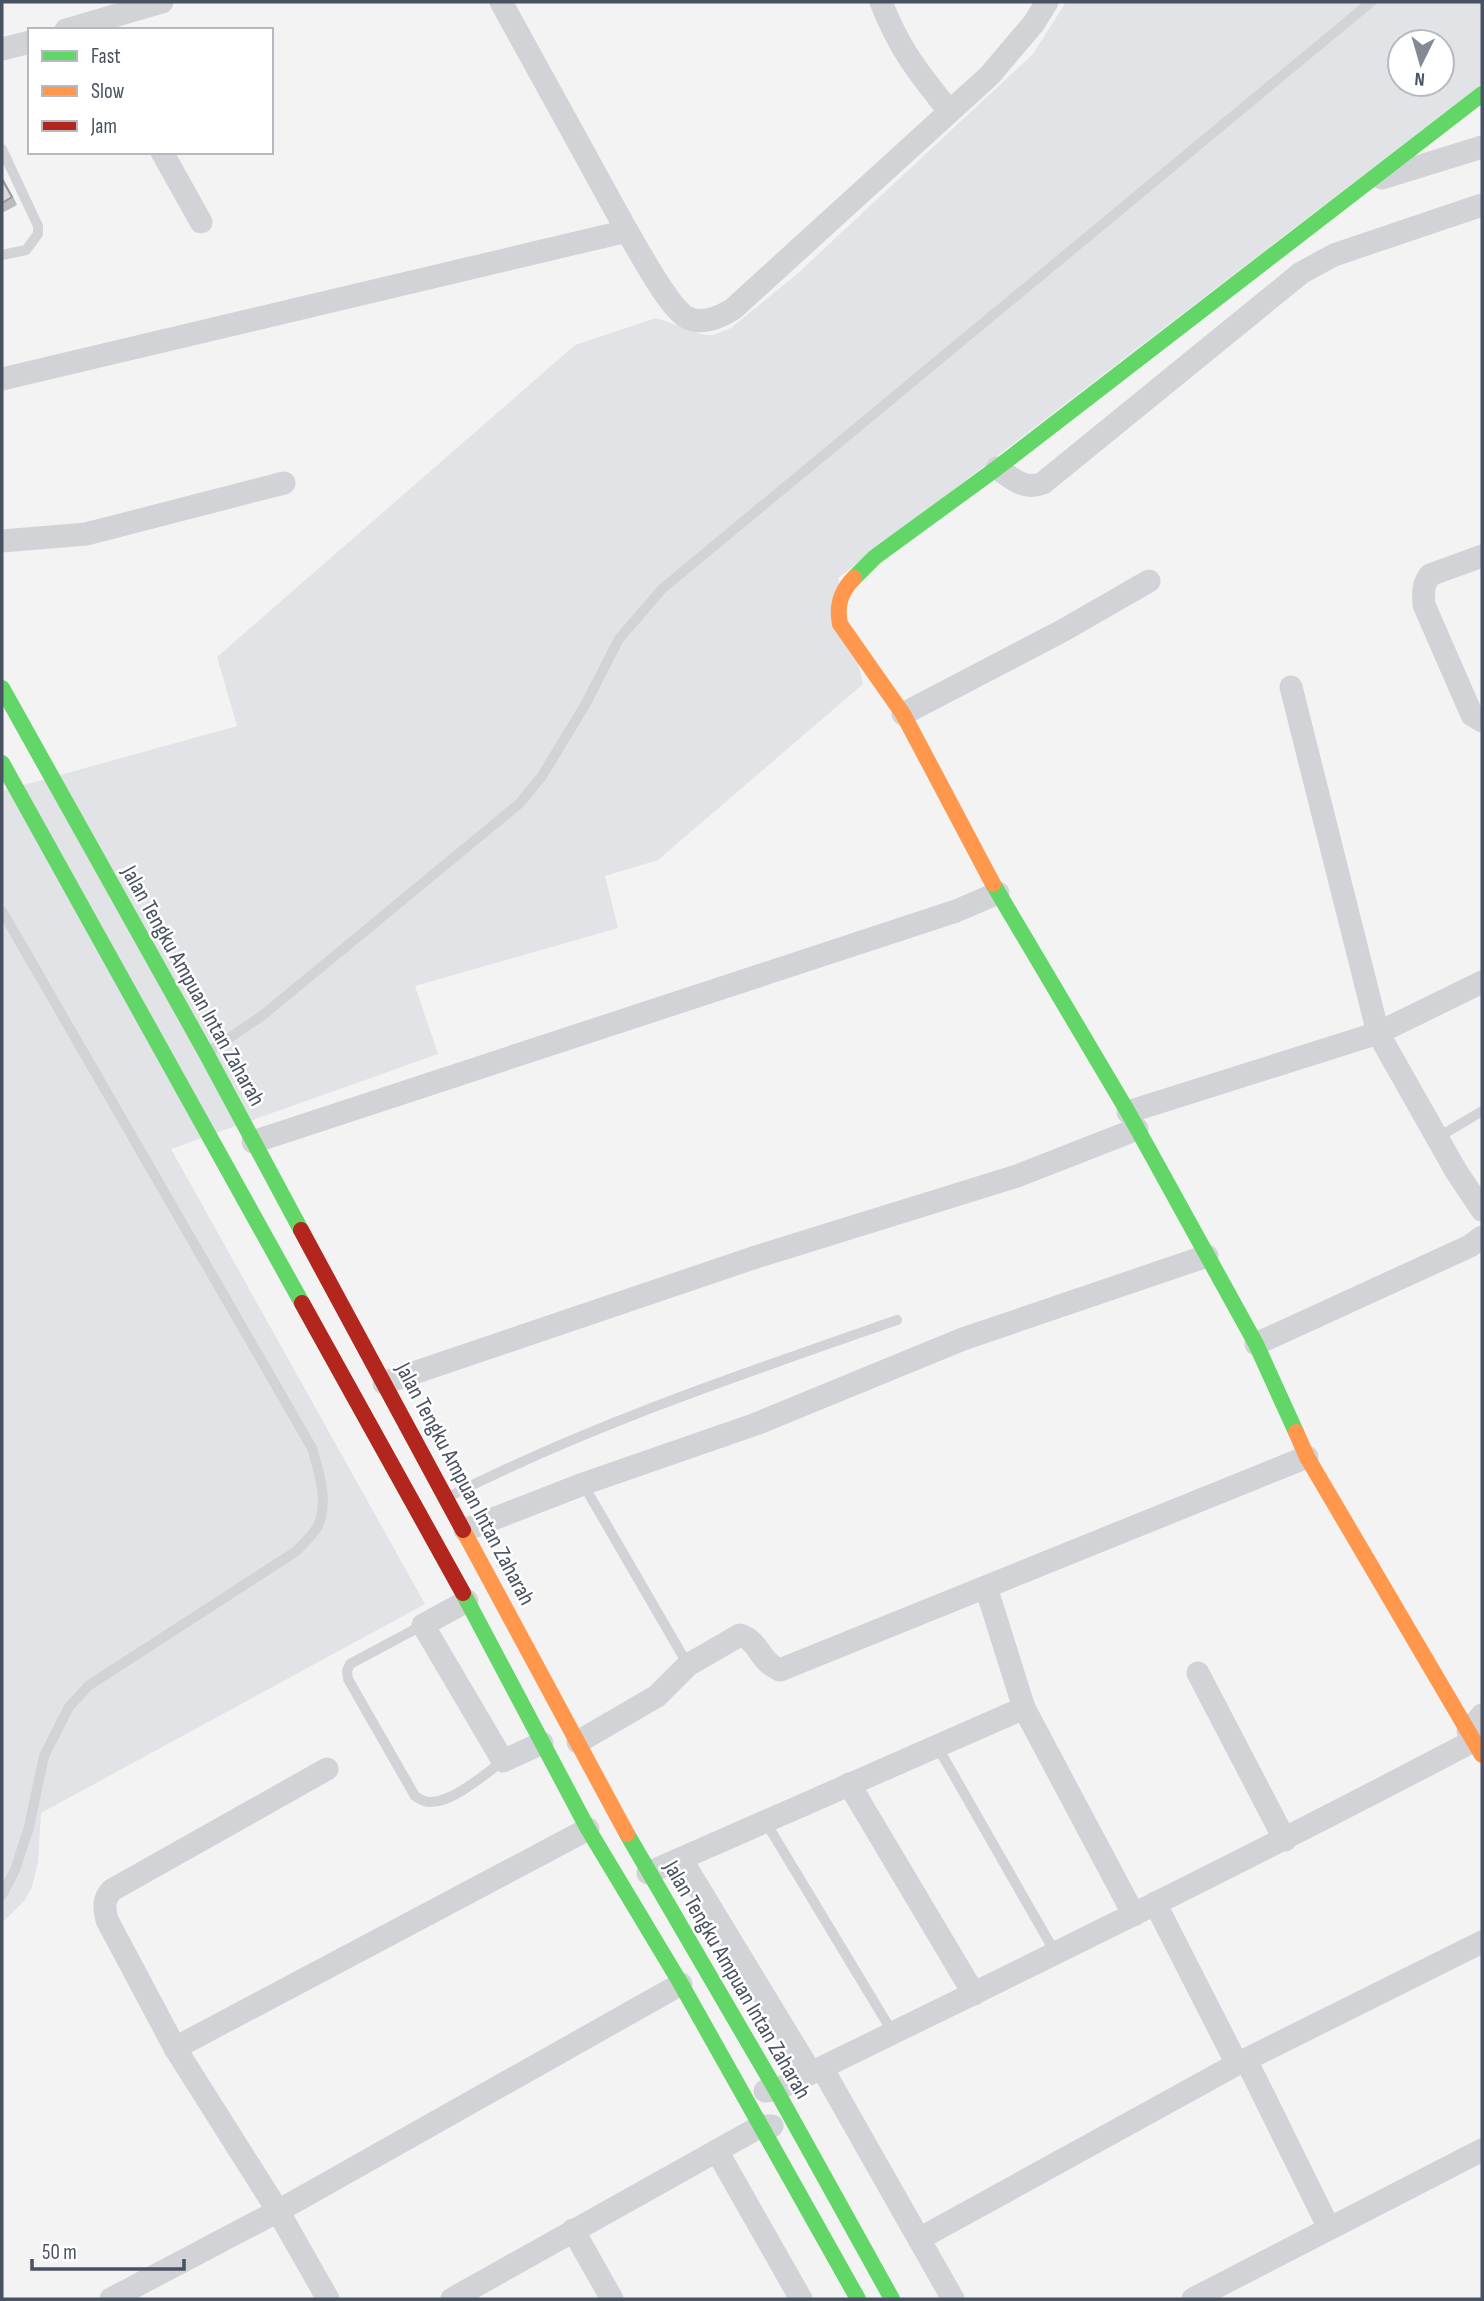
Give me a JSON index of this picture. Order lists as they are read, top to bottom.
{
  "streets": {
    "main road": ["Jalan Tengku Ampuan Intan Zaharah"]
  },
  "legend": ["Fast", "Slow", "Jam"],
  "scale_bar": "50 m",
  "north": "bottom"
}
